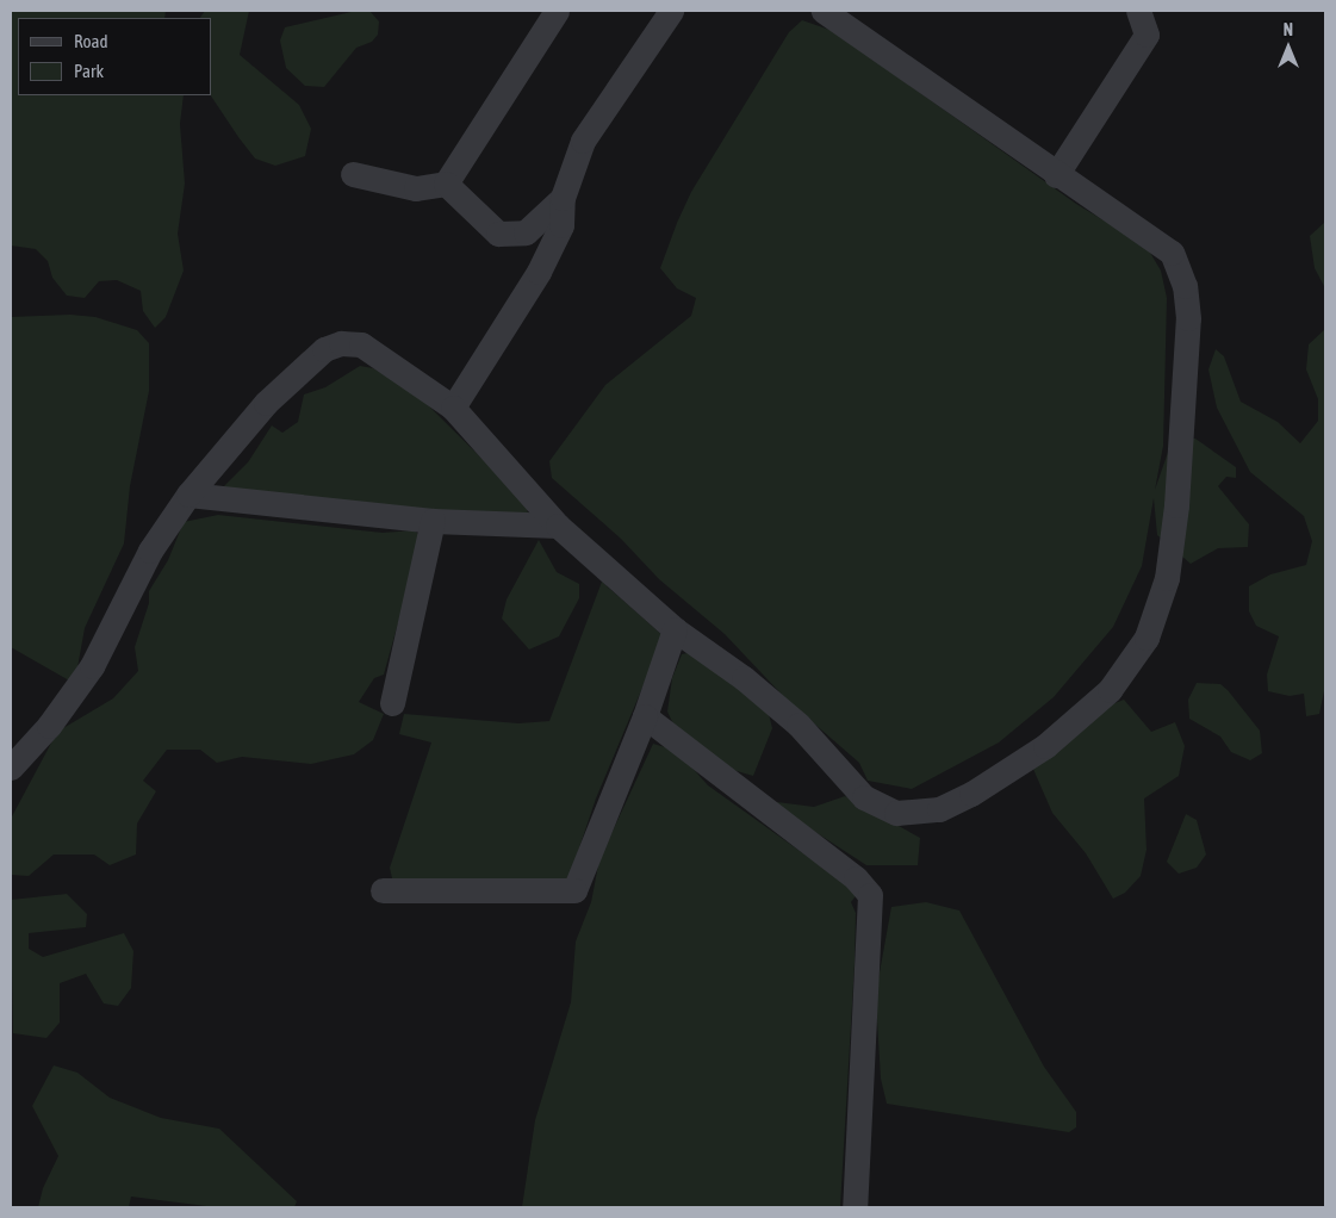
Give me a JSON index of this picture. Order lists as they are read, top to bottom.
{
  "legend": ["Road", "Park"],
  "north": "top"
}
